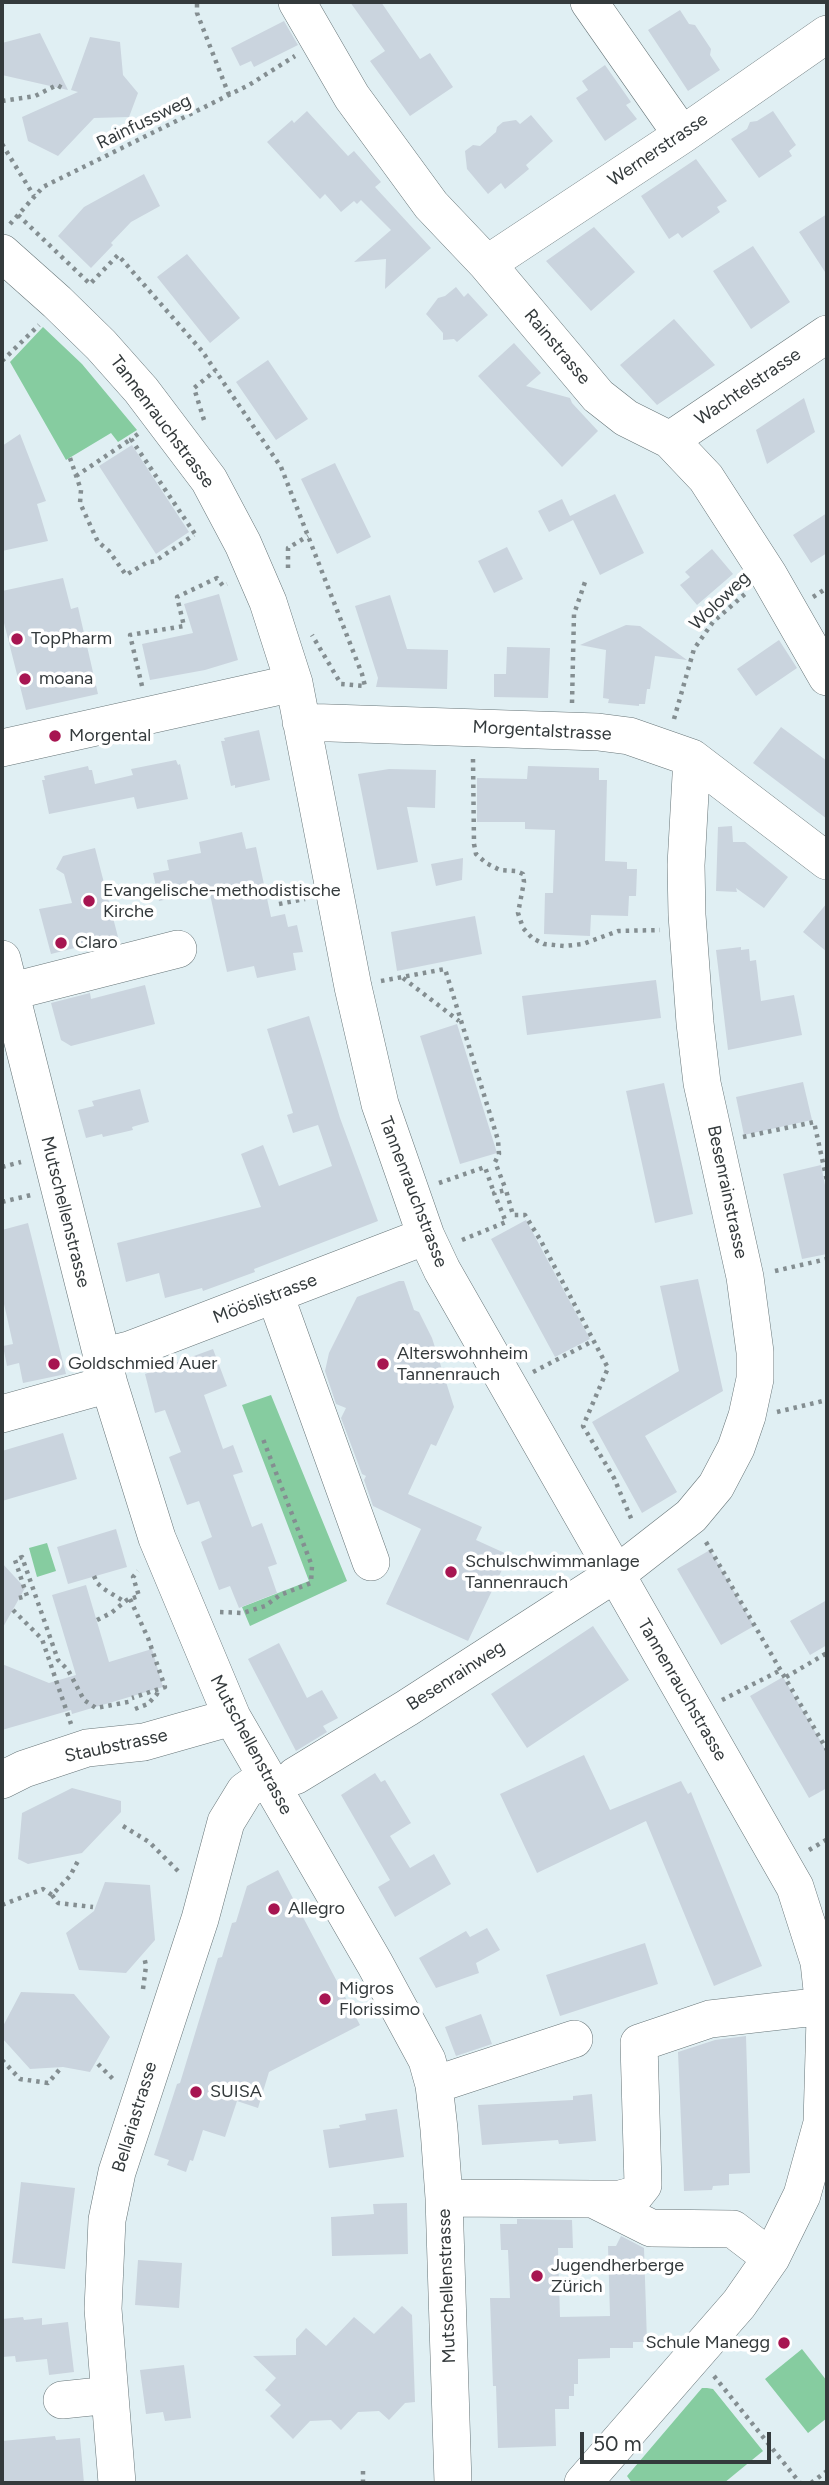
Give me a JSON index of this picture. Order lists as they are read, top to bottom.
{
  "streets": {
    "street": [
      "Wernerstrasse",
      "Rainstrasse",
      "Wachtelstrasse",
      "Tannenrauchstrasse",
      "Morgentalstrasse",
      "Besenrainstrasse",
      "Mutschellenstrasse",
      "Mööslistrasse",
      "Besenrainweg",
      "Staubstrasse",
      "Bellariastrasse"
    ],
    "path": ["Rainfussweg", "Woloweg"]
  },
  "crossings": [
    ["Wernerstrasse", "Rainstrasse"],
    ["Rainstrasse", "Wachtelstrasse"],
    ["Rainstrasse", "Woloweg"],
    ["Tannenrauchstrasse", "Morgentalstrasse"],
    ["Tannenrauchstrasse", "Besenrainstrasse"],
    ["Tannenrauchstrasse", "Mööslistrasse"],
    ["Tannenrauchstrasse", "Besenrainweg"],
    ["Woloweg", "Morgentalstrasse"],
    ["Woloweg", "Besenrainstrasse"],
    ["Morgentalstrasse", "Besenrainstrasse"],
    ["Besenrainstrasse", "Besenrainweg"],
    ["Mutschellenstrasse", "Mööslistrasse"],
    ["Mutschellenstrasse", "Besenrainweg"],
    ["Mutschellenstrasse", "Staubstrasse"],
    ["Mutschellenstrasse", "Bellariastrasse"],
    ["Besenrainweg", "Bellariastrasse"]
  ],
  "places": [
    "TopPharm",
    "moana",
    "Morgental",
    "Evangelische-methodistische Kirche",
    "Claro",
    "Goldschmied Auer",
    "Alterswohnheim Tannenrauch",
    "Schulschwimmanlage Tannenrauch",
    "Allegro",
    "Migros Florissimo",
    "SUISA",
    "Jugendherberge Zürich",
    "Schule Manegg"
  ],
  "scale_bar": "50 m"
}
